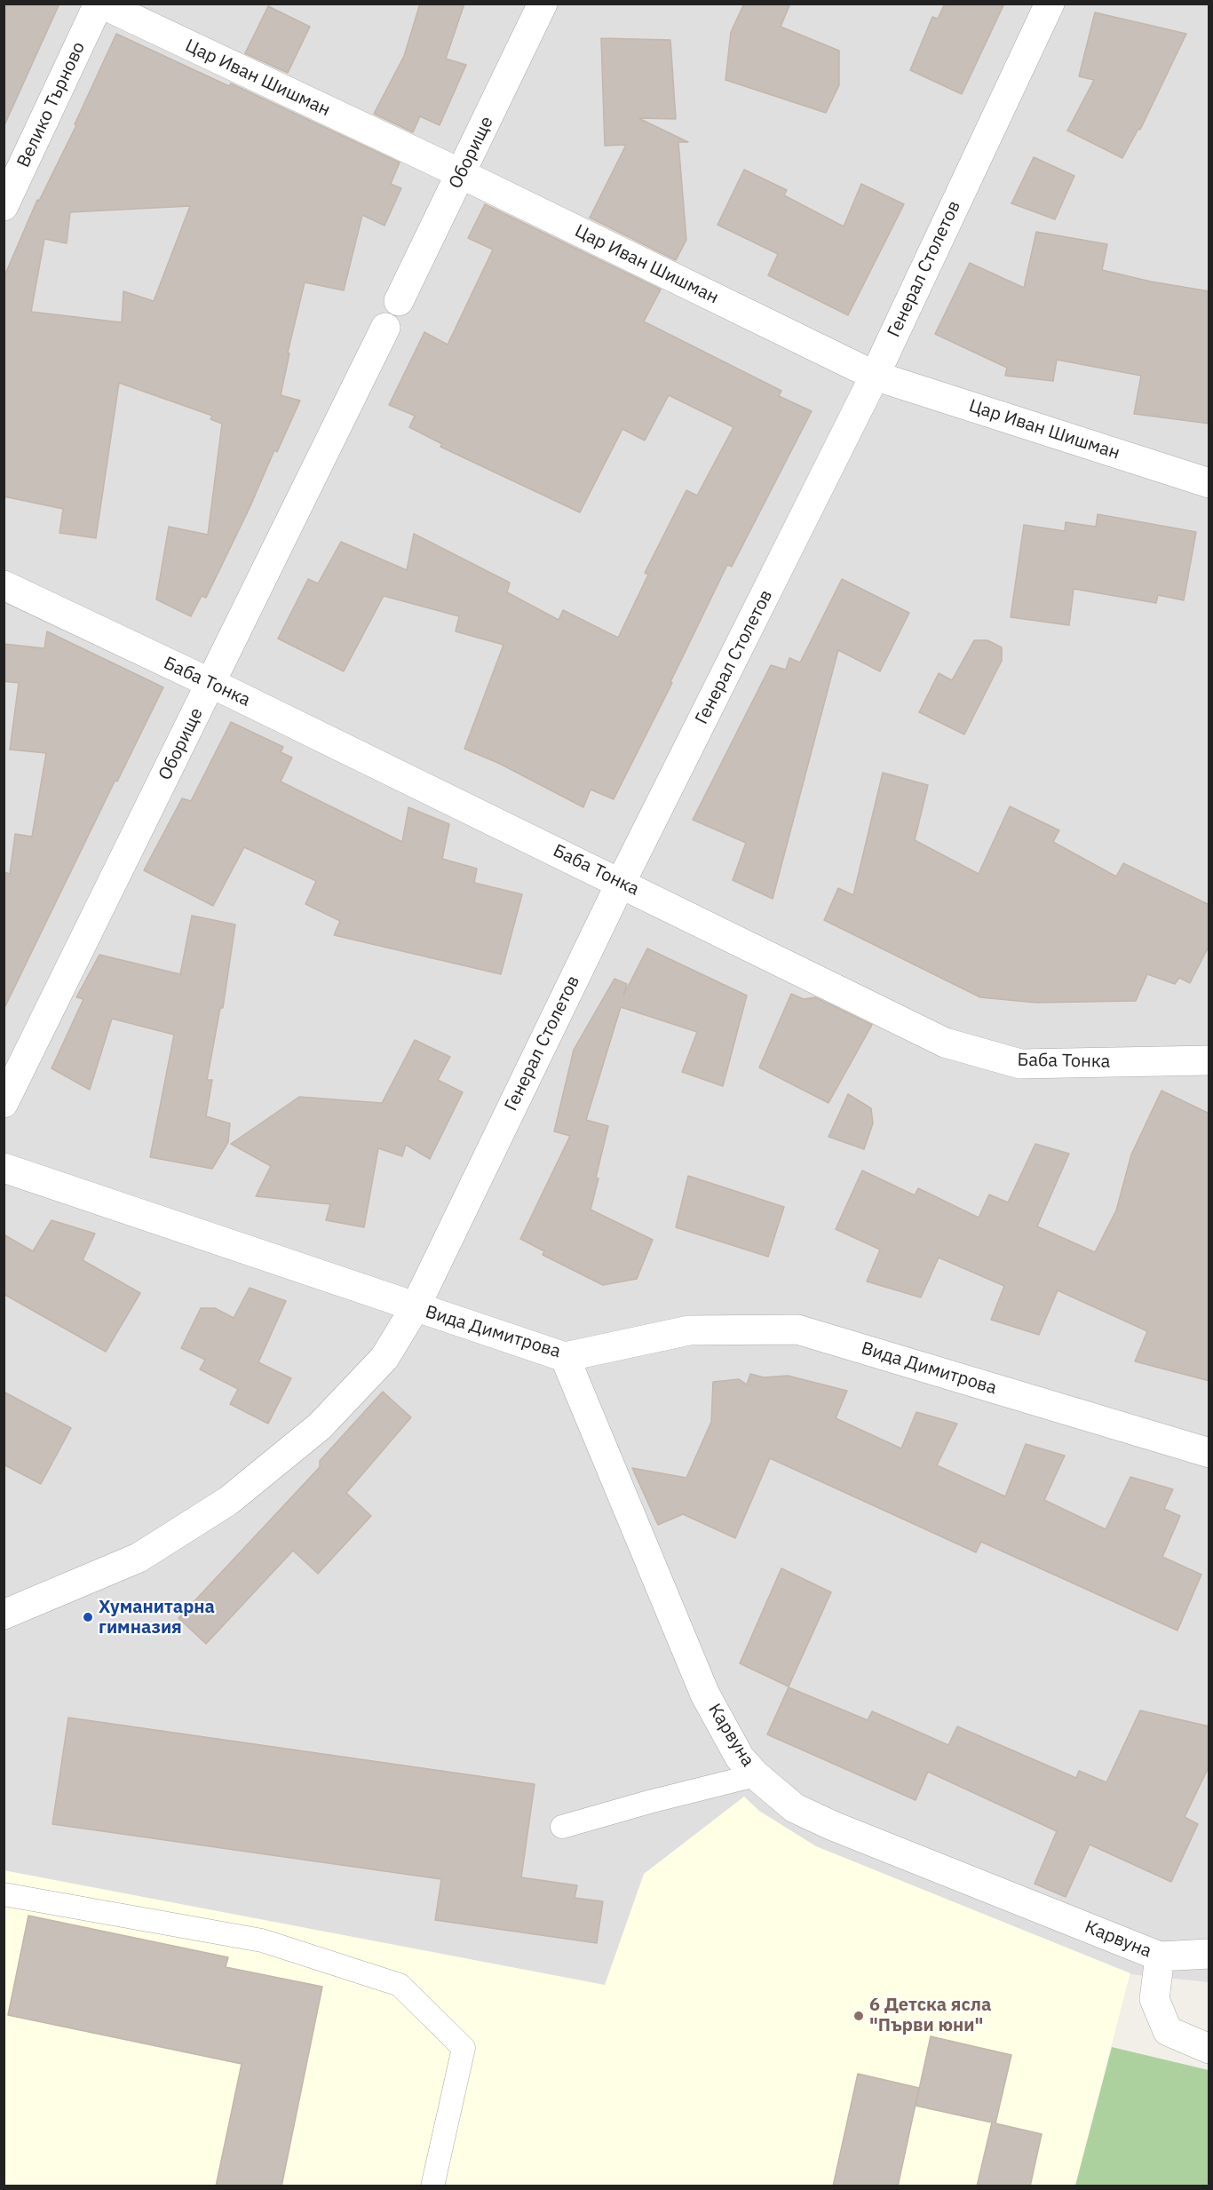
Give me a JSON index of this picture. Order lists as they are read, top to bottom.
{
  "streets": {
    "street": [
      "Цар Иван Шишман",
      "Велико Търново",
      "Оборище",
      "Генерал Столетов",
      "Баба Тонка",
      "Вида Димитрова",
      "Карвуна"
    ]
  },
  "crossings": [
    ["Цар Иван Шишман", "Велико Търново"],
    ["Цар Иван Шишман", "Оборище"],
    ["Цар Иван Шишман", "Генерал Столетов"],
    ["Оборище", "Баба Тонка"],
    ["Генерал Столетов", "Баба Тонка"],
    ["Генерал Столетов", "Вида Димитрова"],
    ["Вида Димитрова", "Карвуна"]
  ],
  "places": ["Хуманитарна гимназия", "6 Детска ясла \"Първи юни\""]
}
